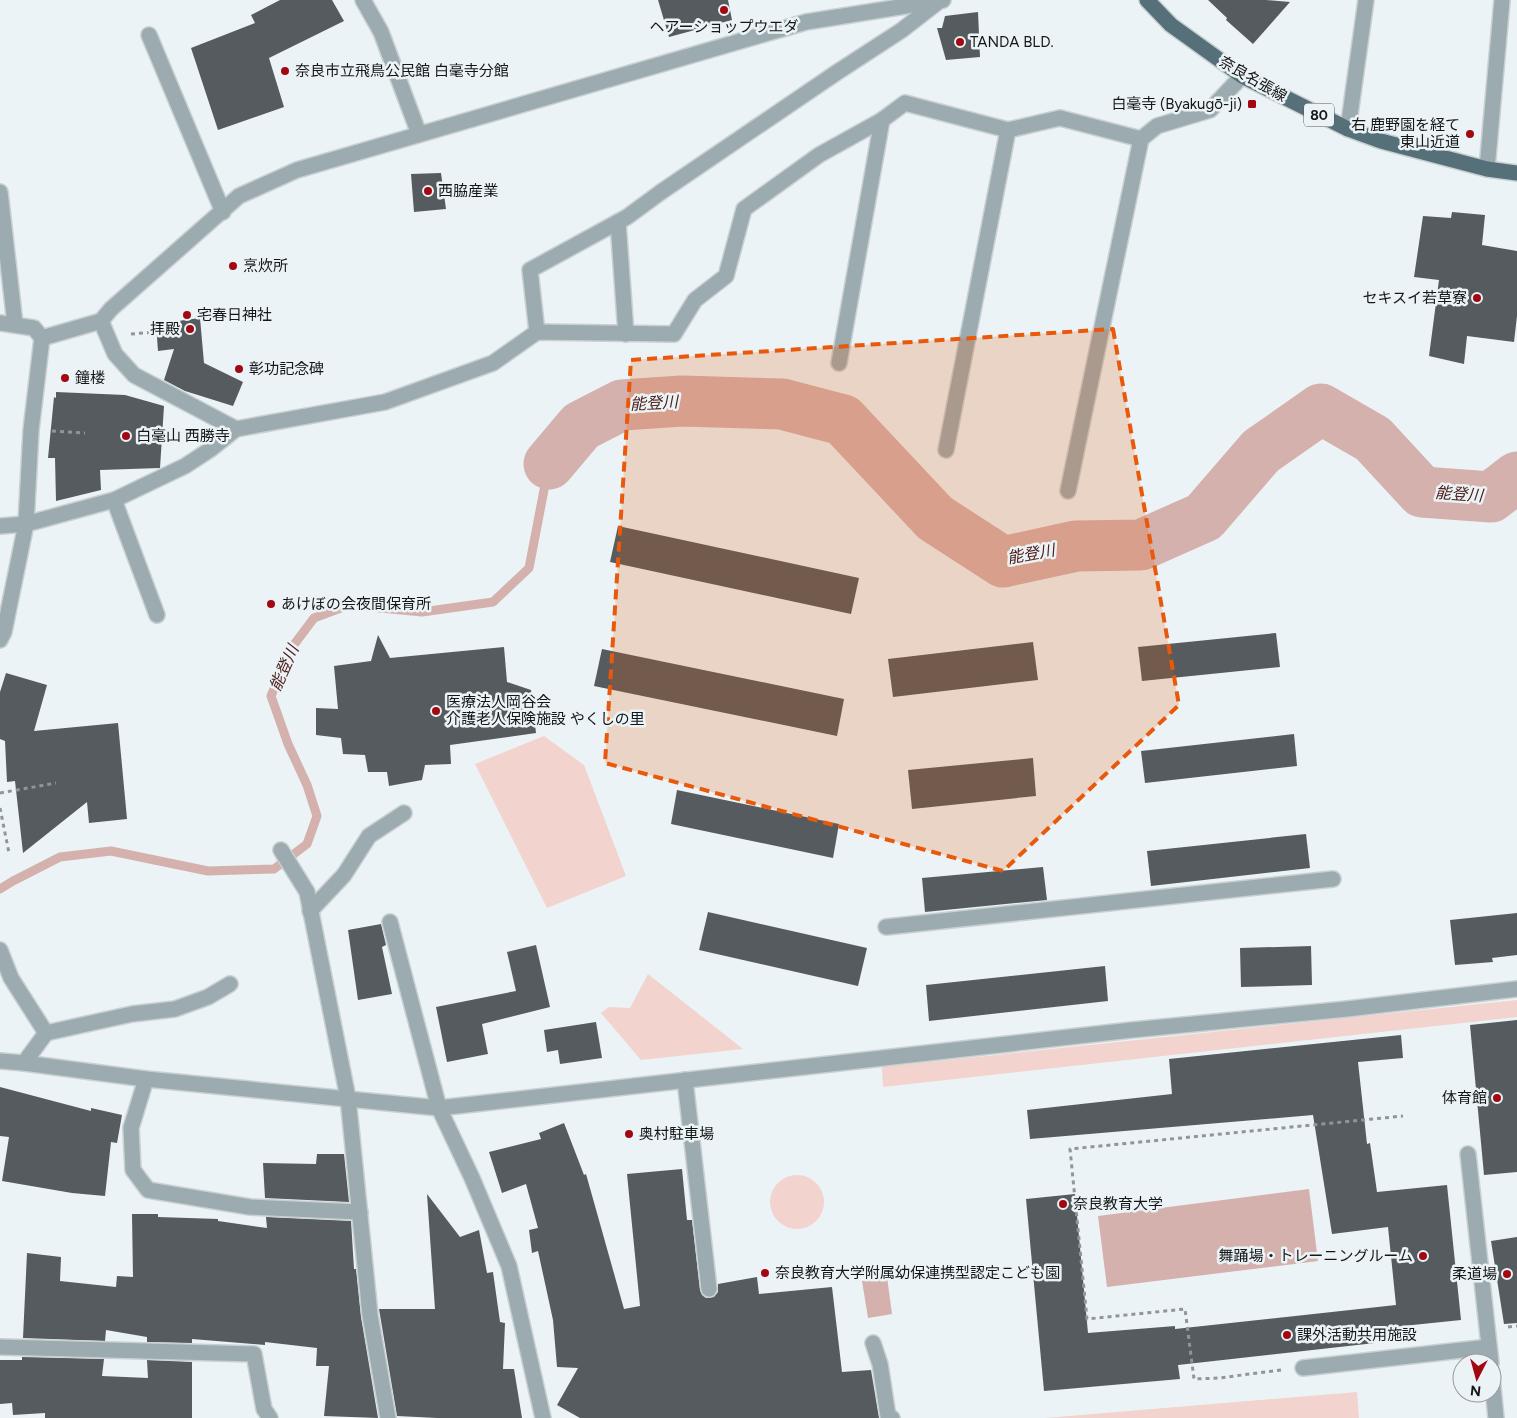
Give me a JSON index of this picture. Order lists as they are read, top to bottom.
{
  "streets": {
    "main road": ["奈良名張線", "80"]
  },
  "water": ["能登川"],
  "places": {
    "other": [
      "ヘアーショップウエダ",
      "TANDA BLD.",
      "奈良市立飛鳥公民館 白毫寺分館",
      "右 鹿野園を経て 東山近道",
      "西脇産業",
      "烹炊所",
      "セキスイ若草寮",
      "宅春日神社",
      "拝殿",
      "彰功記念碑",
      "鐘楼",
      "白毫山 西勝寺",
      "あけぼの会夜間保育所",
      "医療法人岡谷会 介護老人保険施設 やくしの里",
      "体育館",
      "奥村駐車場",
      "奈良教育大学",
      "舞踊場・トレーニングルーム",
      "奈良教育大学附属幼保連携型認定こども園",
      "柔道場",
      "課外活動共用施設"
    ],
    "transit": ["白毫寺 (Byakugō-ji)"]
  },
  "north": "bottom"
}
